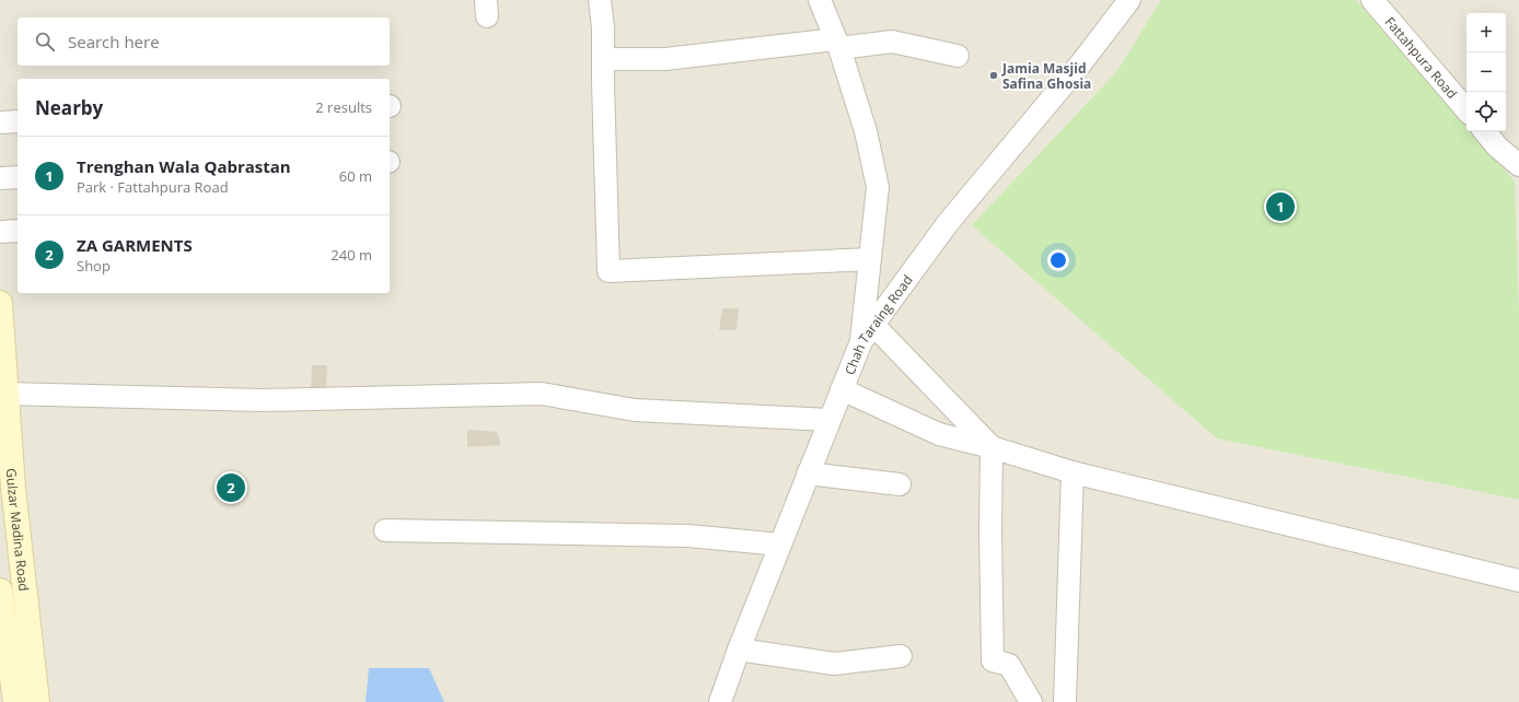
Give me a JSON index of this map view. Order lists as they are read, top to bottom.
{
  "streets": {
    "street": ["Fattahpura Road", "Chah Taraing Road", "Gulzar Madina Road"]
  },
  "places": ["Jamia Masjid Safina Ghosia"],
  "page": {
    "map_buttons": ["+", "−"],
    "search": "Search here",
    "heading": ["Nearby", "2 results"],
    "list": [
      {
        "mark": "1",
        "name": "Trenghan Wala Qabrastan",
        "note": "Park · Fattahpura Road",
        "value": "60 m"
      },
      {
        "mark": "2",
        "name": "ZA GARMENTS",
        "note": "Shop",
        "value": "240 m"
      }
    ],
    "pins": ["1", "2"]
  }
}
